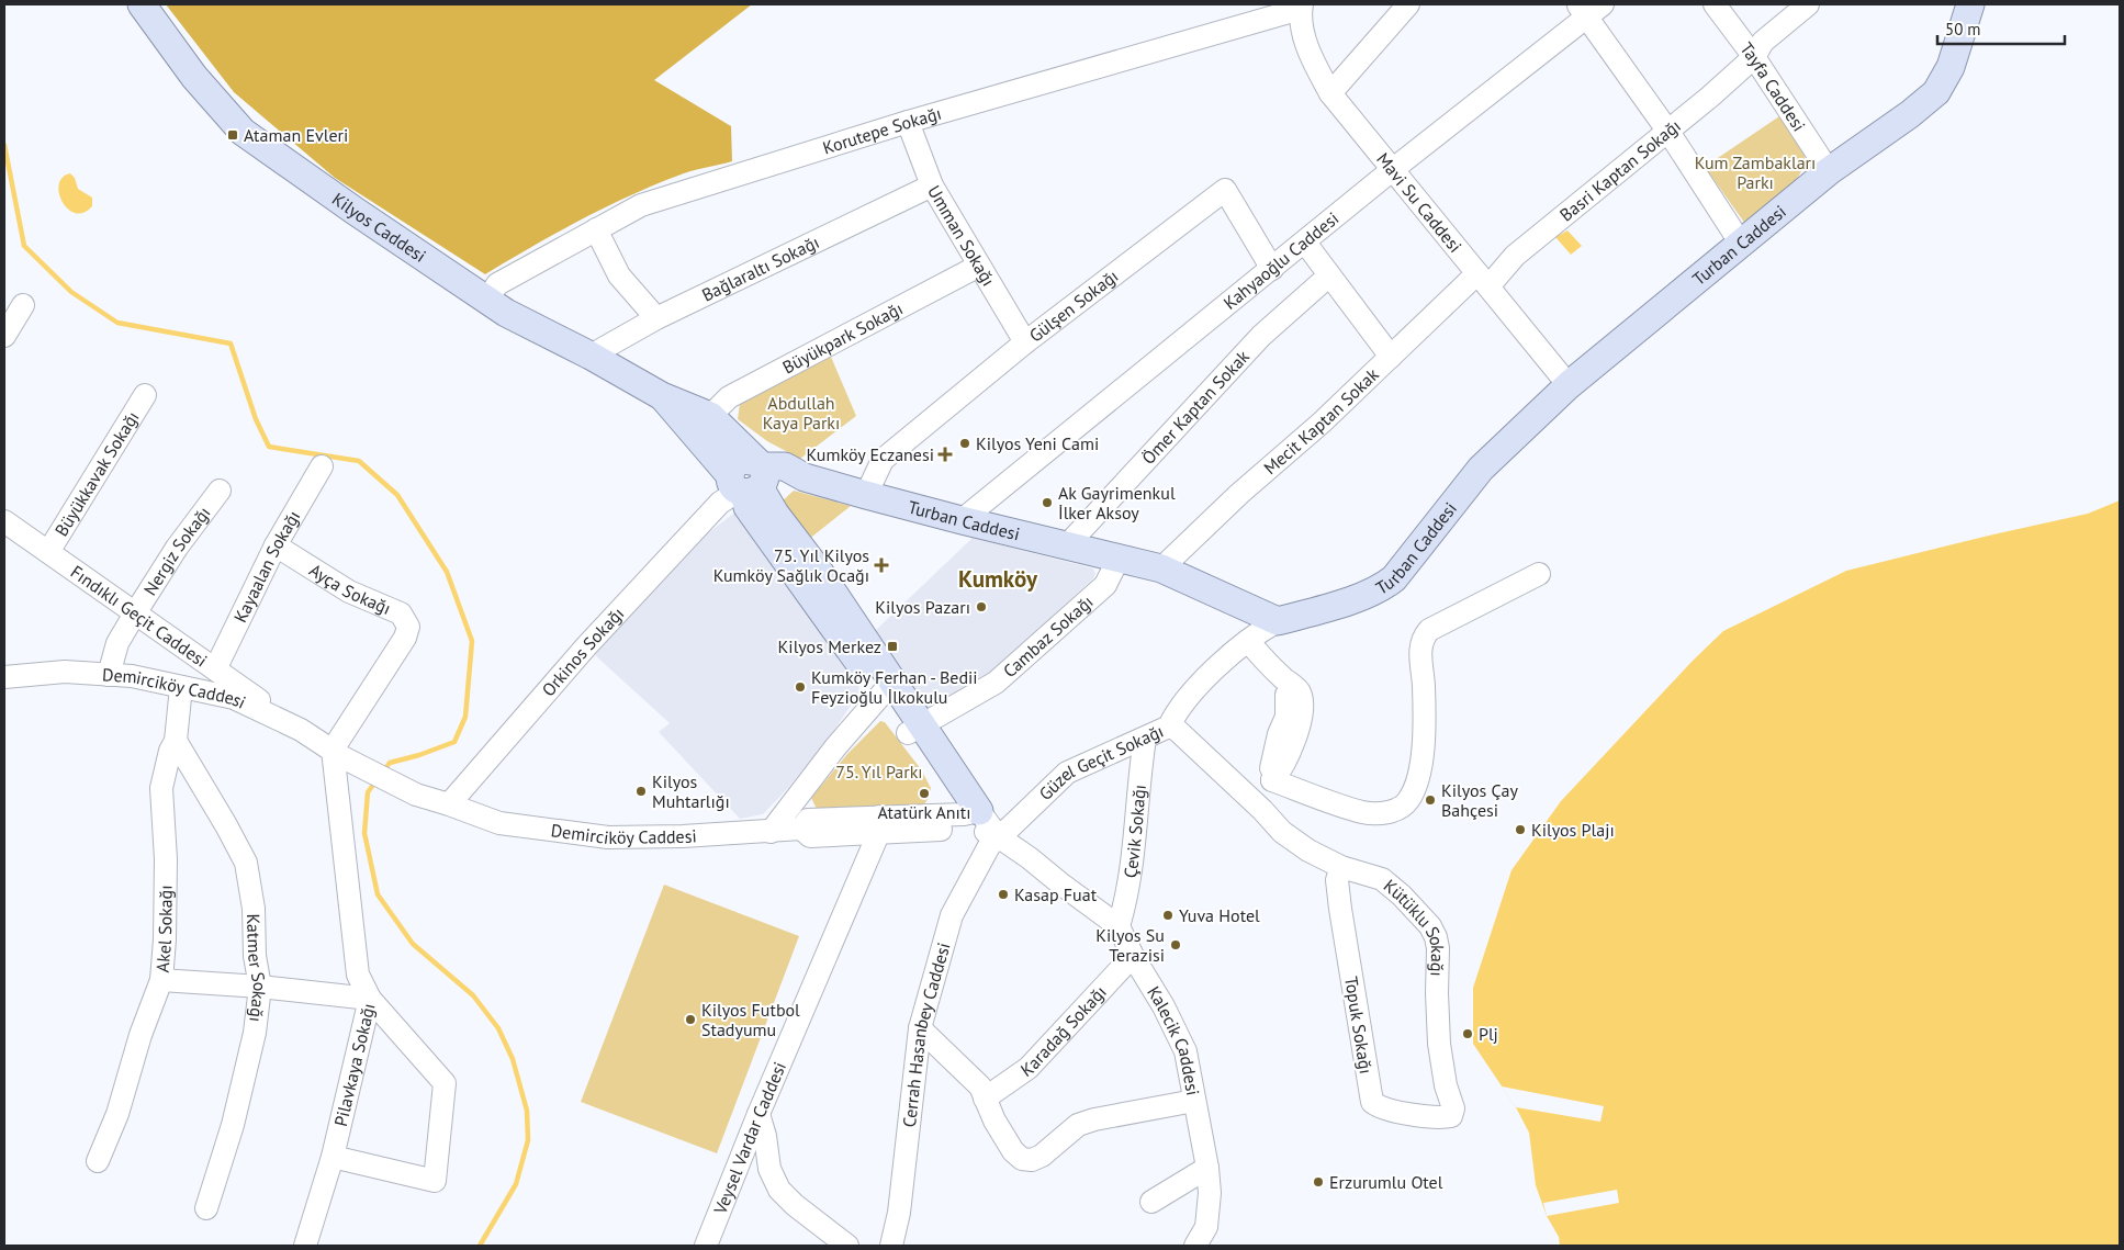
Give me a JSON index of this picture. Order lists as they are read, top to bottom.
{
  "streets": {
    "main road": ["Kilyos Caddesi", "Turban Caddesi", "Kalecik Caddesi"],
    "street": [
      "Tayfa Caddesi",
      "Korutepe Sokağı",
      "Basri Kaptan Sokağı",
      "Mavi Su Caddesi",
      "Umman Sokağı",
      "Kahyaoğlu Caddesi",
      "Bağlaraltı Sokağı",
      "Gülşen Sokağı",
      "Büyükpark Sokağı",
      "Ömer Kaptan Sokak",
      "Mecit Kaptan Sokak",
      "Büyükkavak Sokağı",
      "Nergiz Sokağı",
      "Kayaalan Sokağı",
      "Ayça Sokağı",
      "Fındıklı Geçit Caddesi",
      "Cambaz Sokağı",
      "Orkinos Sokağı",
      "Demirciköy Caddesi",
      "Güzel Geçit Sokağı",
      "Çevik Sokağı",
      "Akel Sokağı",
      "Kütüklu Sokağı",
      "Katmer Sokağı",
      "Topuk Sokağı",
      "Karadağ Sokağı",
      "Cerrah Hasanbey Caddesi",
      "Pilavkaya Sokağı",
      "Veysel Vardar Caddesi"
    ]
  },
  "crossings": [
    ["Tayfa Caddesi", "Basri Kaptan Sokağı"],
    ["Tayfa Caddesi", "Turban Caddesi"],
    ["Korutepe Sokağı", "Mavi Su Caddesi"],
    ["Korutepe Sokağı", "Kilyos Caddesi"],
    ["Korutepe Sokağı", "Umman Sokağı"],
    ["Basri Kaptan Sokağı", "Mavi Su Caddesi"],
    ["Basri Kaptan Sokağı", "Mecit Kaptan Sokak"],
    ["Mavi Su Caddesi", "Turban Caddesi"],
    ["Mavi Su Caddesi", "Kahyaoğlu Caddesi"],
    ["Mavi Su Caddesi", "Mecit Kaptan Sokak"],
    ["Kilyos Caddesi", "Bağlaraltı Sokağı"],
    ["Kilyos Caddesi", "Büyükpark Sokağı"],
    ["Umman Sokağı", "Bağlaraltı Sokağı"],
    ["Umman Sokağı", "Gülşen Sokağı"],
    ["Umman Sokağı", "Büyükpark Sokağı"],
    ["Turban Caddesi", "Kahyaoğlu Caddesi"],
    ["Turban Caddesi", "Gülşen Sokağı"],
    ["Turban Caddesi", "Ömer Kaptan Sokak"],
    ["Turban Caddesi", "Mecit Kaptan Sokak"],
    ["Turban Caddesi", "Cambaz Sokağı"],
    ["Turban Caddesi", "Orkinos Sokağı"],
    ["Turban Caddesi", "Güzel Geçit Sokağı"],
    ["Turban Caddesi", "Kalecik Caddesi"],
    ["Kahyaoğlu Caddesi", "Gülşen Sokağı"],
    ["Büyükkavak Sokağı", "Fındıklı Geçit Caddesi"],
    ["Nergiz Sokağı", "Fındıklı Geçit Caddesi"],
    ["Nergiz Sokağı", "Demirciköy Caddesi"],
    ["Kayaalan Sokağı", "Ayça Sokağı"],
    ["Kayaalan Sokağı", "Fındıklı Geçit Caddesi"],
    ["Ayça Sokağı", "Demirciköy Caddesi"],
    ["Ayça Sokağı", "Pilavkaya Sokağı"],
    ["Fındıklı Geçit Caddesi", "Demirciköy Caddesi"],
    ["Cambaz Sokağı", "Kalecik Caddesi"],
    ["Orkinos Sokağı", "Demirciköy Caddesi"],
    ["Orkinos Sokağı", "Kalecik Caddesi"],
    ["Demirciköy Caddesi", "Akel Sokağı"],
    ["Demirciköy Caddesi", "Kalecik Caddesi"],
    ["Demirciköy Caddesi", "Pilavkaya Sokağı"],
    ["Demirciköy Caddesi", "Veysel Vardar Caddesi"],
    ["Güzel Geçit Sokağı", "Çevik Sokağı"],
    ["Güzel Geçit Sokağı", "Kütüklu Sokağı"],
    ["Güzel Geçit Sokağı", "Cerrah Hasanbey Caddesi"],
    ["Güzel Geçit Sokağı", "Kalecik Caddesi"],
    ["Çevik Sokağı", "Kalecik Caddesi"],
    ["Akel Sokağı", "Katmer Sokağı"],
    ["Kütüklu Sokağı", "Topuk Sokağı"],
    ["Karadağ Sokağı", "Kalecik Caddesi"],
    ["Cerrah Hasanbey Caddesi", "Kalecik Caddesi"]
  ],
  "districts": ["Kumköy"],
  "parks": ["Kum Zambakları Parkı", "Abdullah Kaya Parkı", "75. Yıl Parkı"],
  "places": {
    "transit": ["Ataman Evleri", "Kilyos Merkez"],
    "other": [
      "Kilyos Yeni Cami",
      "Ak Gayrimenkul İlker Aksoy",
      "Kilyos Pazarı",
      "Kumköy Ferhan - Bedii Feyzioğlu İlkokulu",
      "Kilyos Muhtarlığı",
      "Atatürk Anıtı",
      "Kilyos Çay Bahçesi",
      "Kilyos Plajı",
      "Kasap Fuat",
      "Yuva Hotel",
      "Kilyos Su Terazisi",
      "Kilyos Futbol Stadyumu",
      "Plj",
      "Erzurumlu Otel"
    ],
    "health": ["Kumköy Eczanesi", "75. Yıl Kilyos Kumköy Sağlık Ocağı"]
  },
  "scale_bar": "50 m"
}
